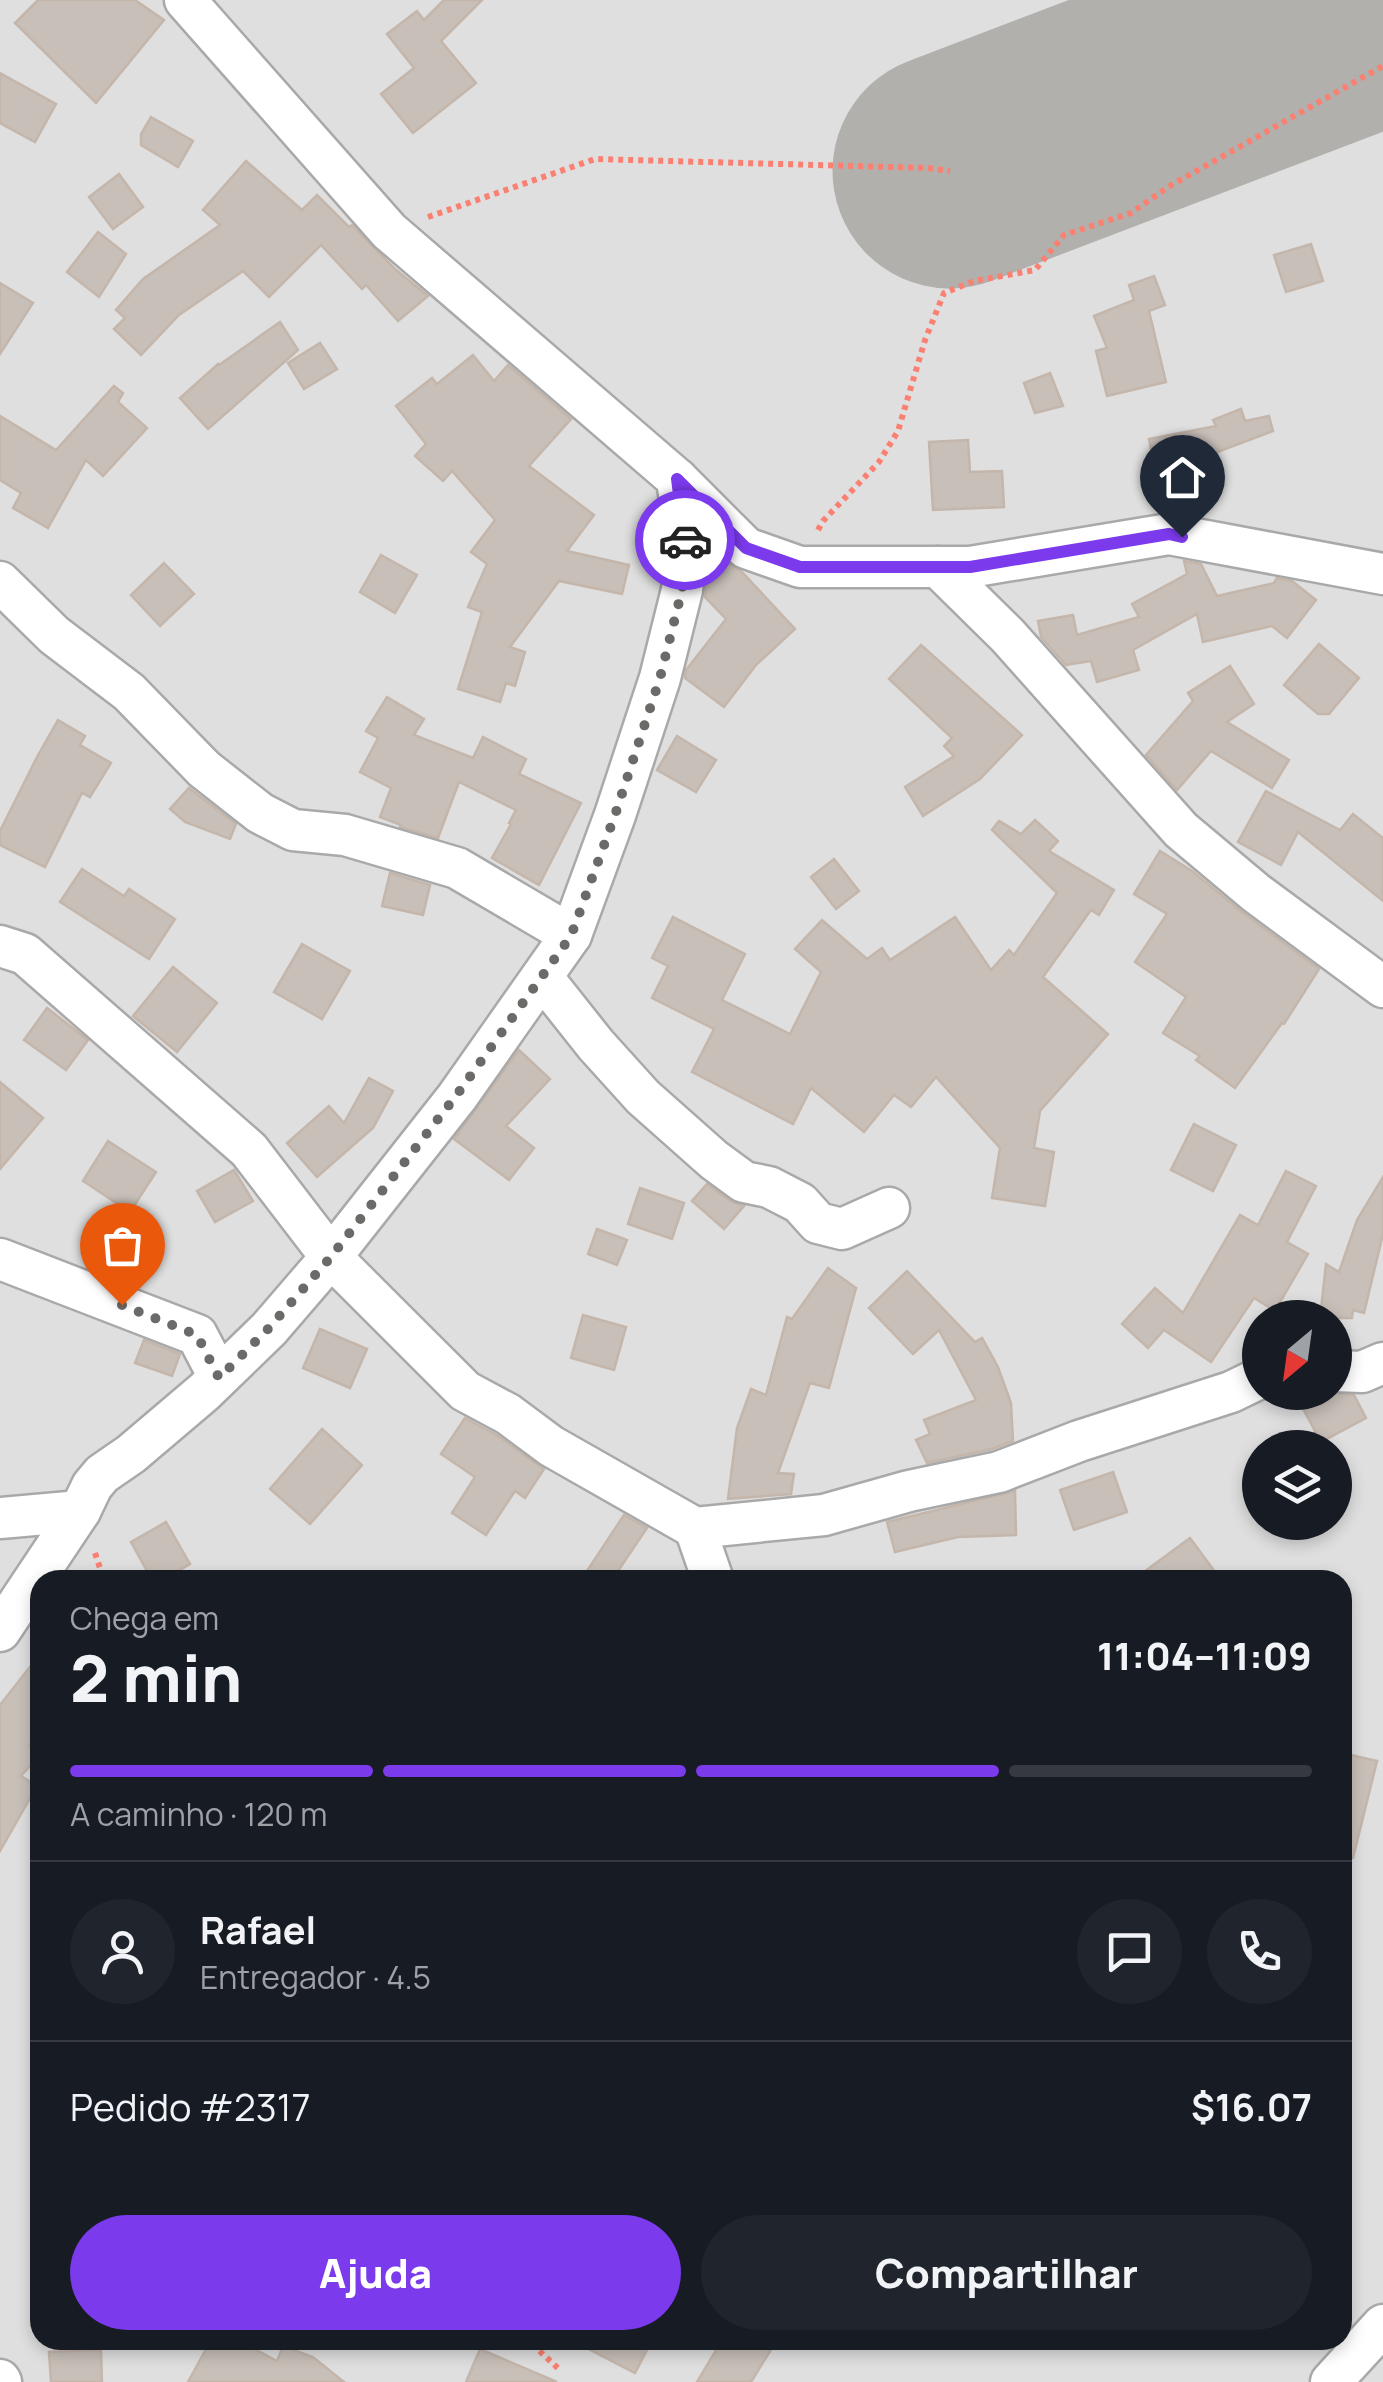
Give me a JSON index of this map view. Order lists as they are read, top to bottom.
{
  "north": "bottom left",
  "page": {
    "heading": ["2 min", "Chega em", "11:04–11:09"],
    "panel": [
      "Rafael",
      "Entregador · 4.5",
      "Pedido #2317",
      "$16.07"
    ],
    "bar": "A caminho · 120 m",
    "buttons": ["Ajuda", "Compartilhar"]
  }
}
